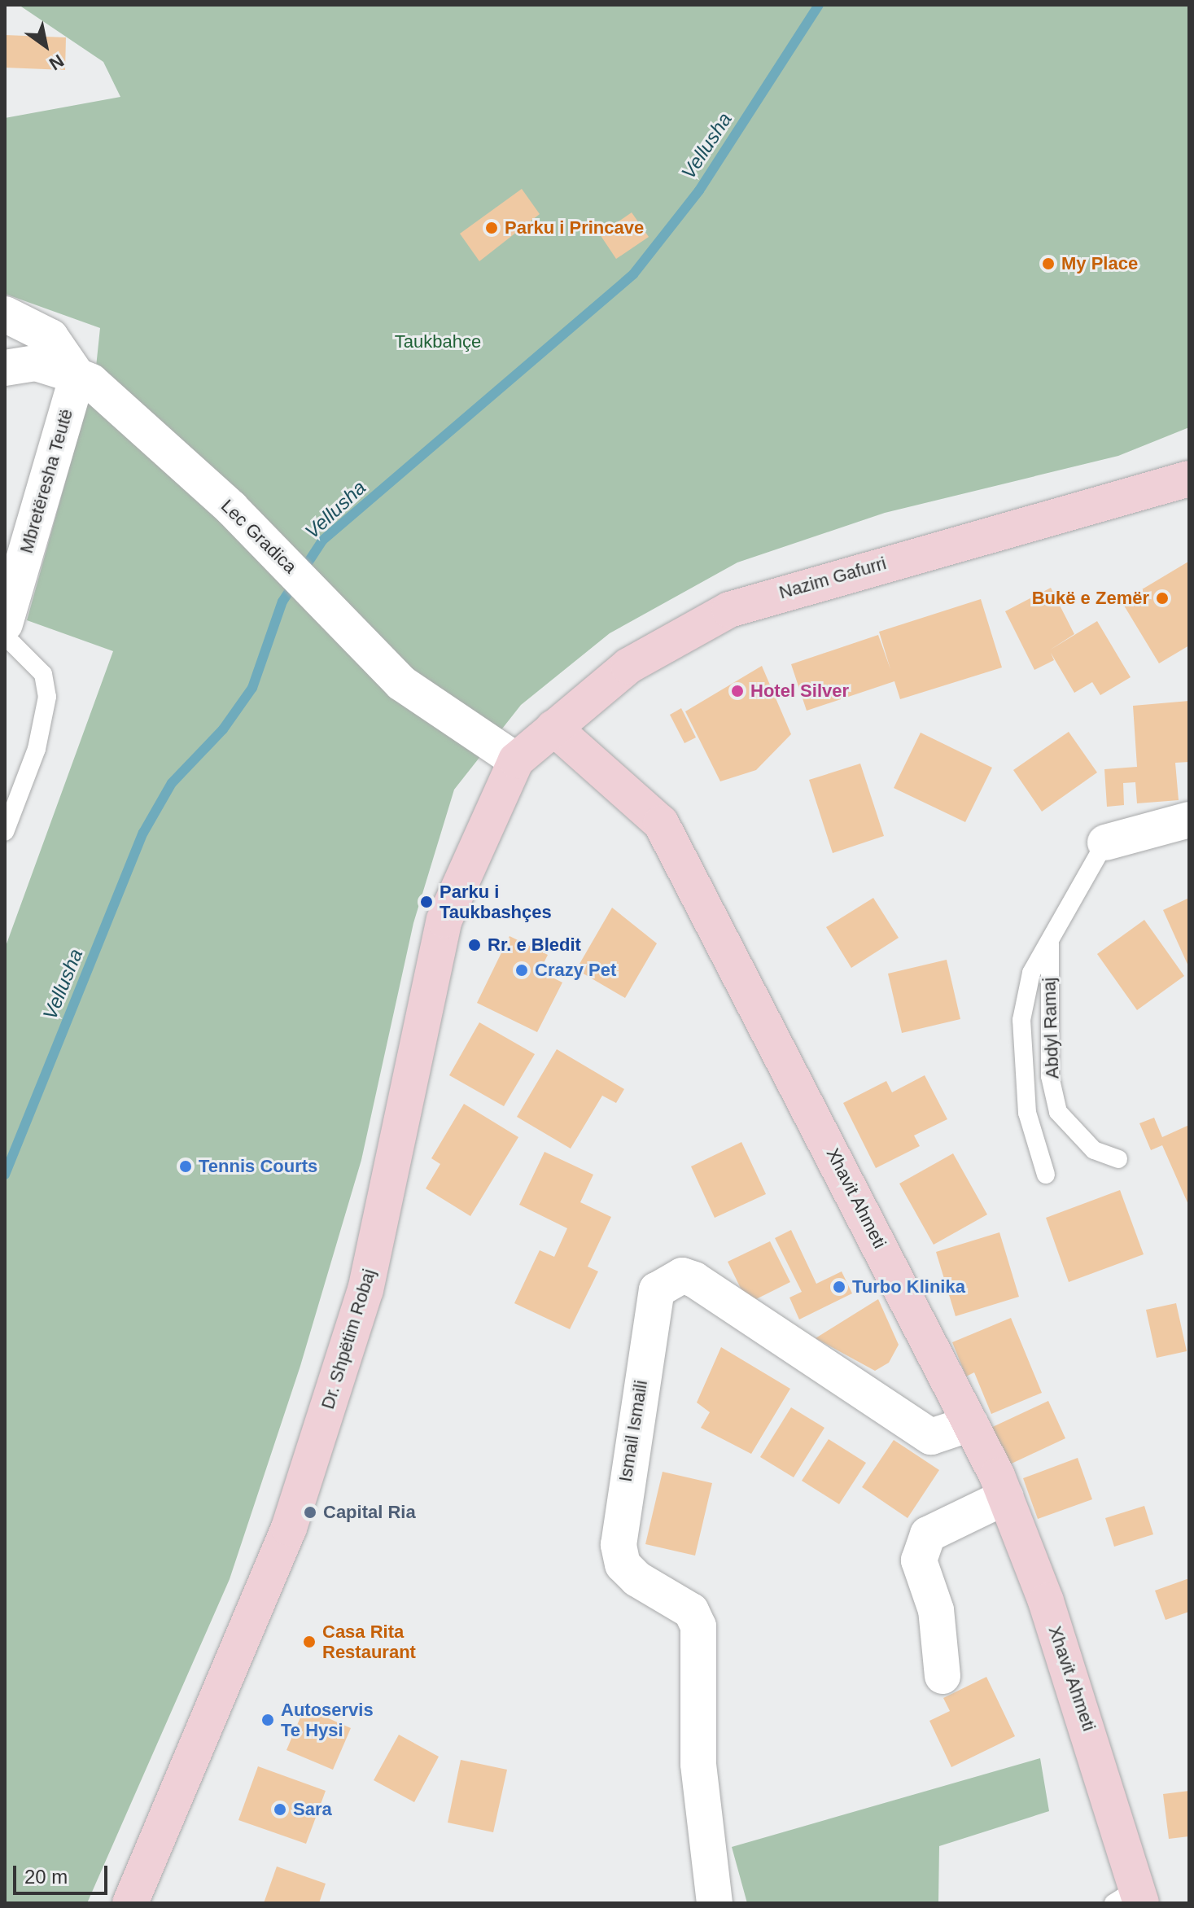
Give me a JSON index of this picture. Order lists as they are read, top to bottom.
{
  "streets": {
    "street": [
      "Mbretëresha Teutë",
      "Lec Gradica",
      "Nazim Gafurri",
      "Abdyl Ramaj",
      "Xhavit Ahmeti",
      "Dr. Shpëtim Robaj",
      "Ismail Ismaili"
    ]
  },
  "crossings": [
    ["Mbretëresha Teutë", "Lec Gradica"],
    ["Lec Gradica", "Nazim Gafurri"],
    ["Lec Gradica", "Dr. Shpëtim Robaj"],
    ["Nazim Gafurri", "Xhavit Ahmeti"],
    ["Nazim Gafurri", "Dr. Shpëtim Robaj"],
    ["Xhavit Ahmeti", "Ismail Ismaili"]
  ],
  "water": ["Vellusha"],
  "parks": ["Taukbahçe"],
  "places": [
    "Parku i Princave",
    "My Place",
    "Bukë e Zemër",
    "Hotel Silver",
    "Parku i Taukbashçes",
    "Rr. e Bledit",
    "Crazy Pet",
    "Tennis Courts",
    "Turbo Klinika",
    "Capital Ria",
    "Casa Rita Restaurant",
    "Autoservis Te Hysi",
    "Sara"
  ],
  "scale_bar": "20 m",
  "north": "bottom right"
}
